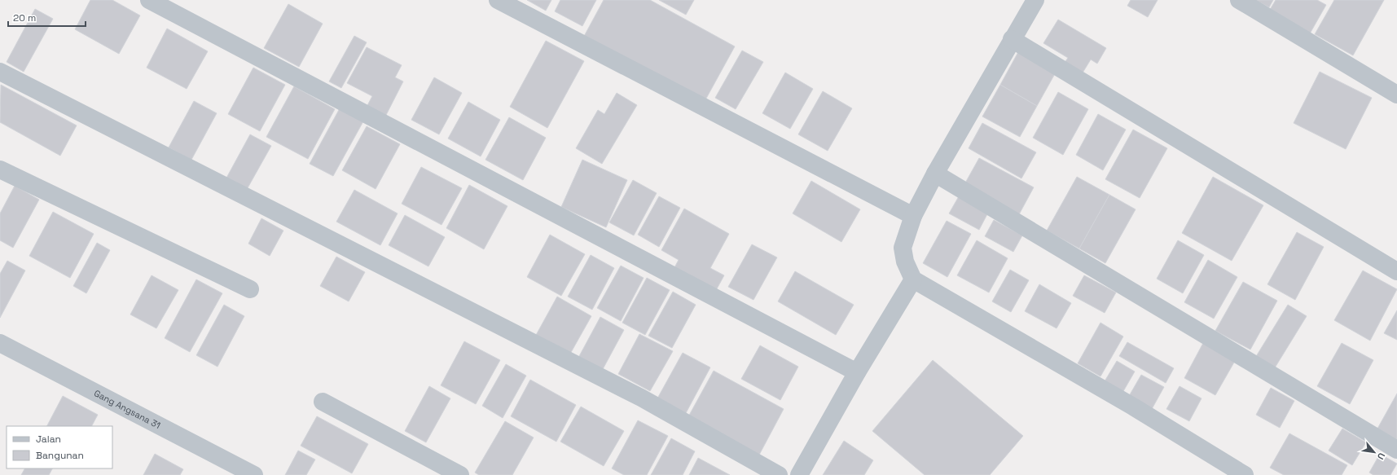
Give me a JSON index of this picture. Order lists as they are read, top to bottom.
{
  "streets": {
    "street": ["Gang Angsana 31"]
  },
  "legend": ["Jalan", "Bangunan"],
  "scale_bar": "20 m",
  "north": "bottom right"
}
